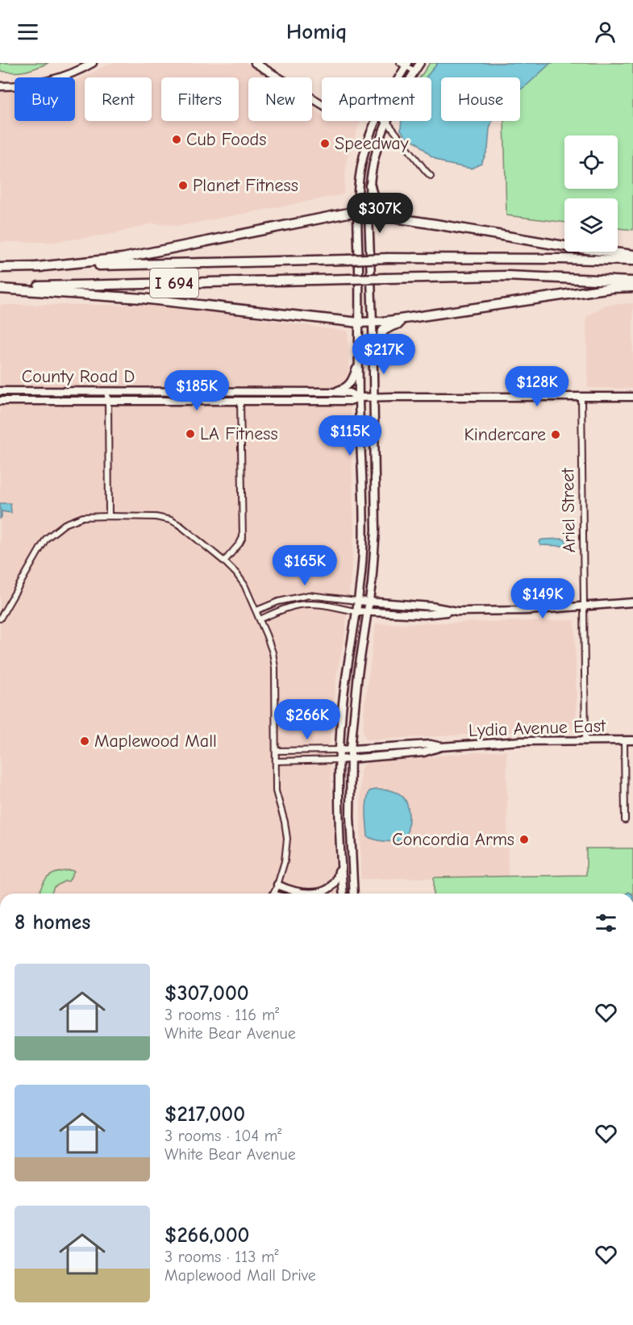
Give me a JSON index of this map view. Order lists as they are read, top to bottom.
{
  "streets": {
    "highway": ["I 694"],
    "street": ["County Road D", "Ariel Street", "Lydia Avenue East"]
  },
  "crossings": [
    ["County Road D", "Ariel Street"],
    ["Ariel Street", "Lydia Avenue East"]
  ],
  "places": [
    "Cub Foods",
    "Speedway",
    "Planet Fitness",
    "LA Fitness",
    "Kindercare",
    "Maplewood Mall",
    "Concordia Arms"
  ],
  "page": {
    "header": "Homiq",
    "chip": [
      "Buy",
      "Rent",
      "Filters",
      "New",
      "Apartment",
      "House"
    ],
    "price": [
      "$307K",
      "$217K",
      "$128K",
      "$185K",
      "$115K",
      "$165K",
      "$149K",
      "$266K"
    ],
    "heading": "8 homes",
    "list": [
      {
        "name": "$307,000",
        "note": "3 rooms · 116 m² · White Bear Avenue"
      },
      {
        "name": "$217,000",
        "note": "3 rooms · 104 m² · White Bear Avenue"
      },
      {
        "name": "$266,000",
        "note": "3 rooms · 113 m² · Maplewood Mall Drive"
      }
    ]
  }
}
